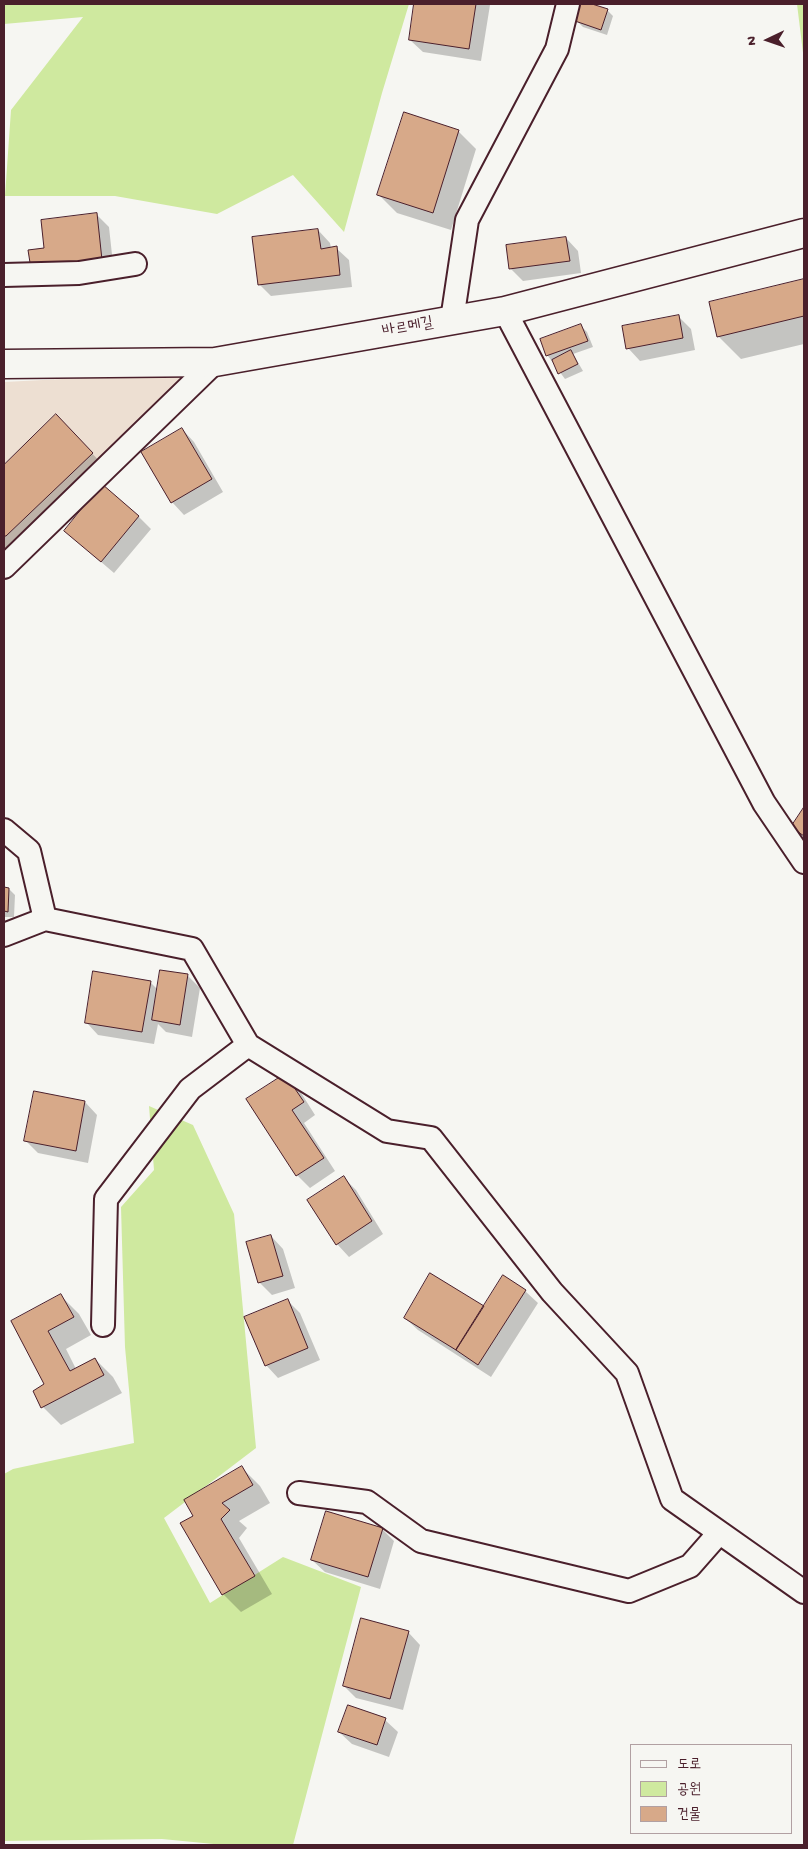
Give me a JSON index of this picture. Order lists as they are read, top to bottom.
{
  "streets": {
    "street": ["바르메길"]
  },
  "legend": ["도로", "공원", "건물"],
  "north": "left"
}
